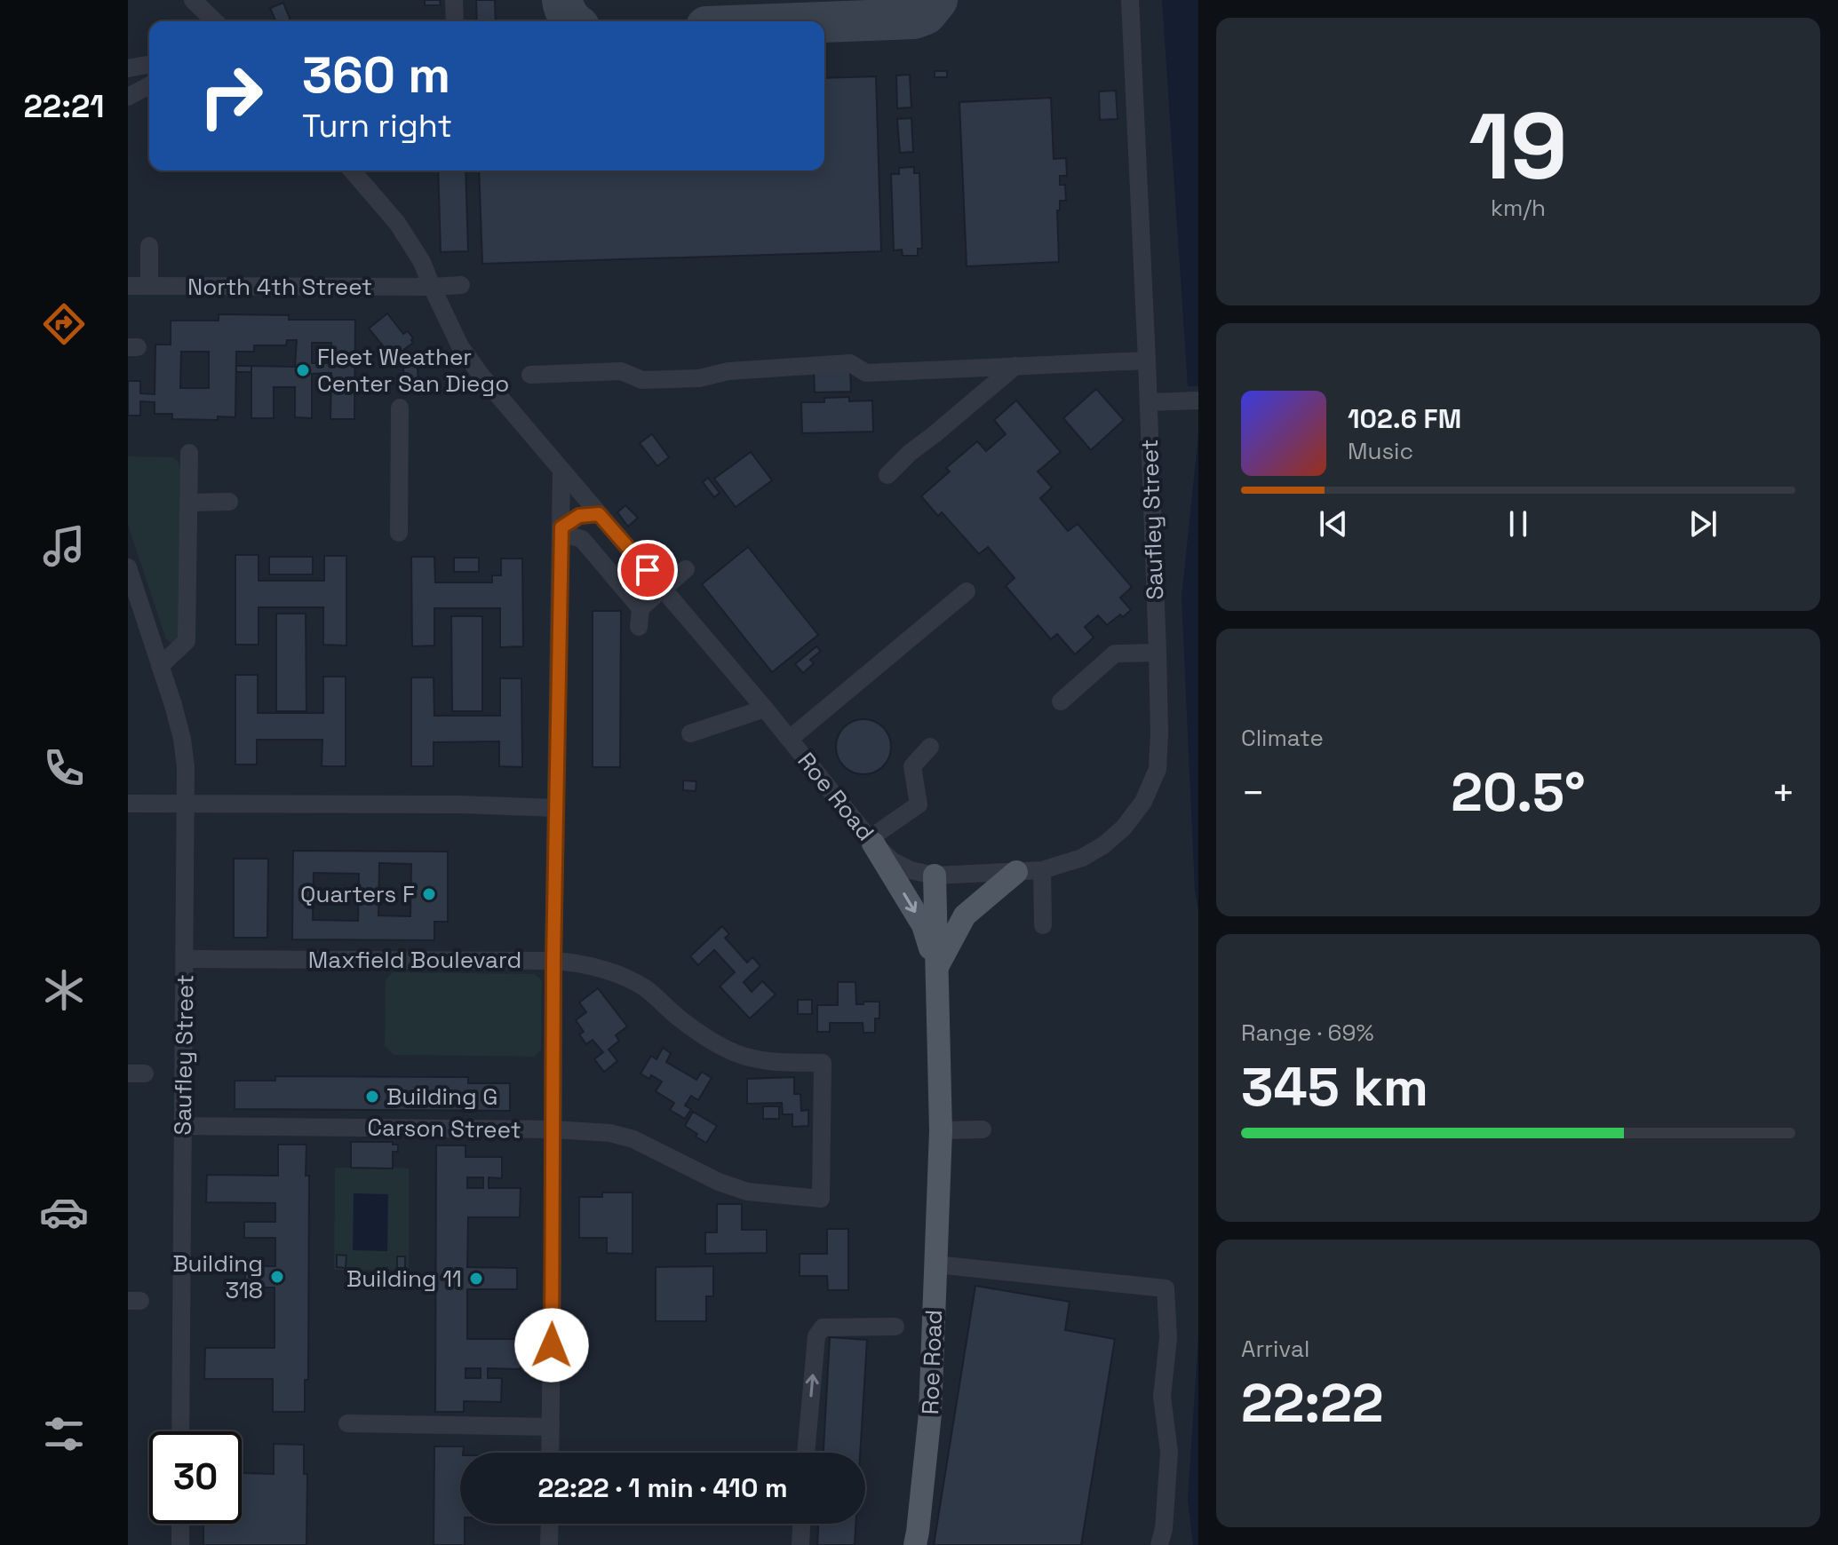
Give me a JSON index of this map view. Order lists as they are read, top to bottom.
{
  "streets": {
    "main road": ["Roe Road"],
    "street": [
      "North 4th Street",
      "Saufley Street",
      "Maxfield Boulevard",
      "Carson Street"
    ]
  },
  "crossings": [
    ["North 4th Street", "Roe Road"],
    ["Saufley Street", "Roe Road"],
    ["Saufley Street", "Maxfield Boulevard"],
    ["Saufley Street", "Carson Street"],
    ["Maxfield Boulevard", "Carson Street"]
  ],
  "places": [
    "Fleet Weather Center San Diego",
    "Quarters F",
    "Building G",
    "Building 318",
    "Building 11"
  ],
  "page": {
    "tabs": "22:21",
    "tile": [
      ["19", "km/h"],
      "Climate",
      ["Range · 69%", "345 km"],
      ["Arrival", "22:22"]
    ],
    "turn": ["360 m", "Turn right"],
    "song": ["102.6 FM", "Music"],
    "heat": ["−", "20.5°", "+"],
    "limit": "30",
    "trip": "22:22 · 1 min · 410 m"
  }
}
